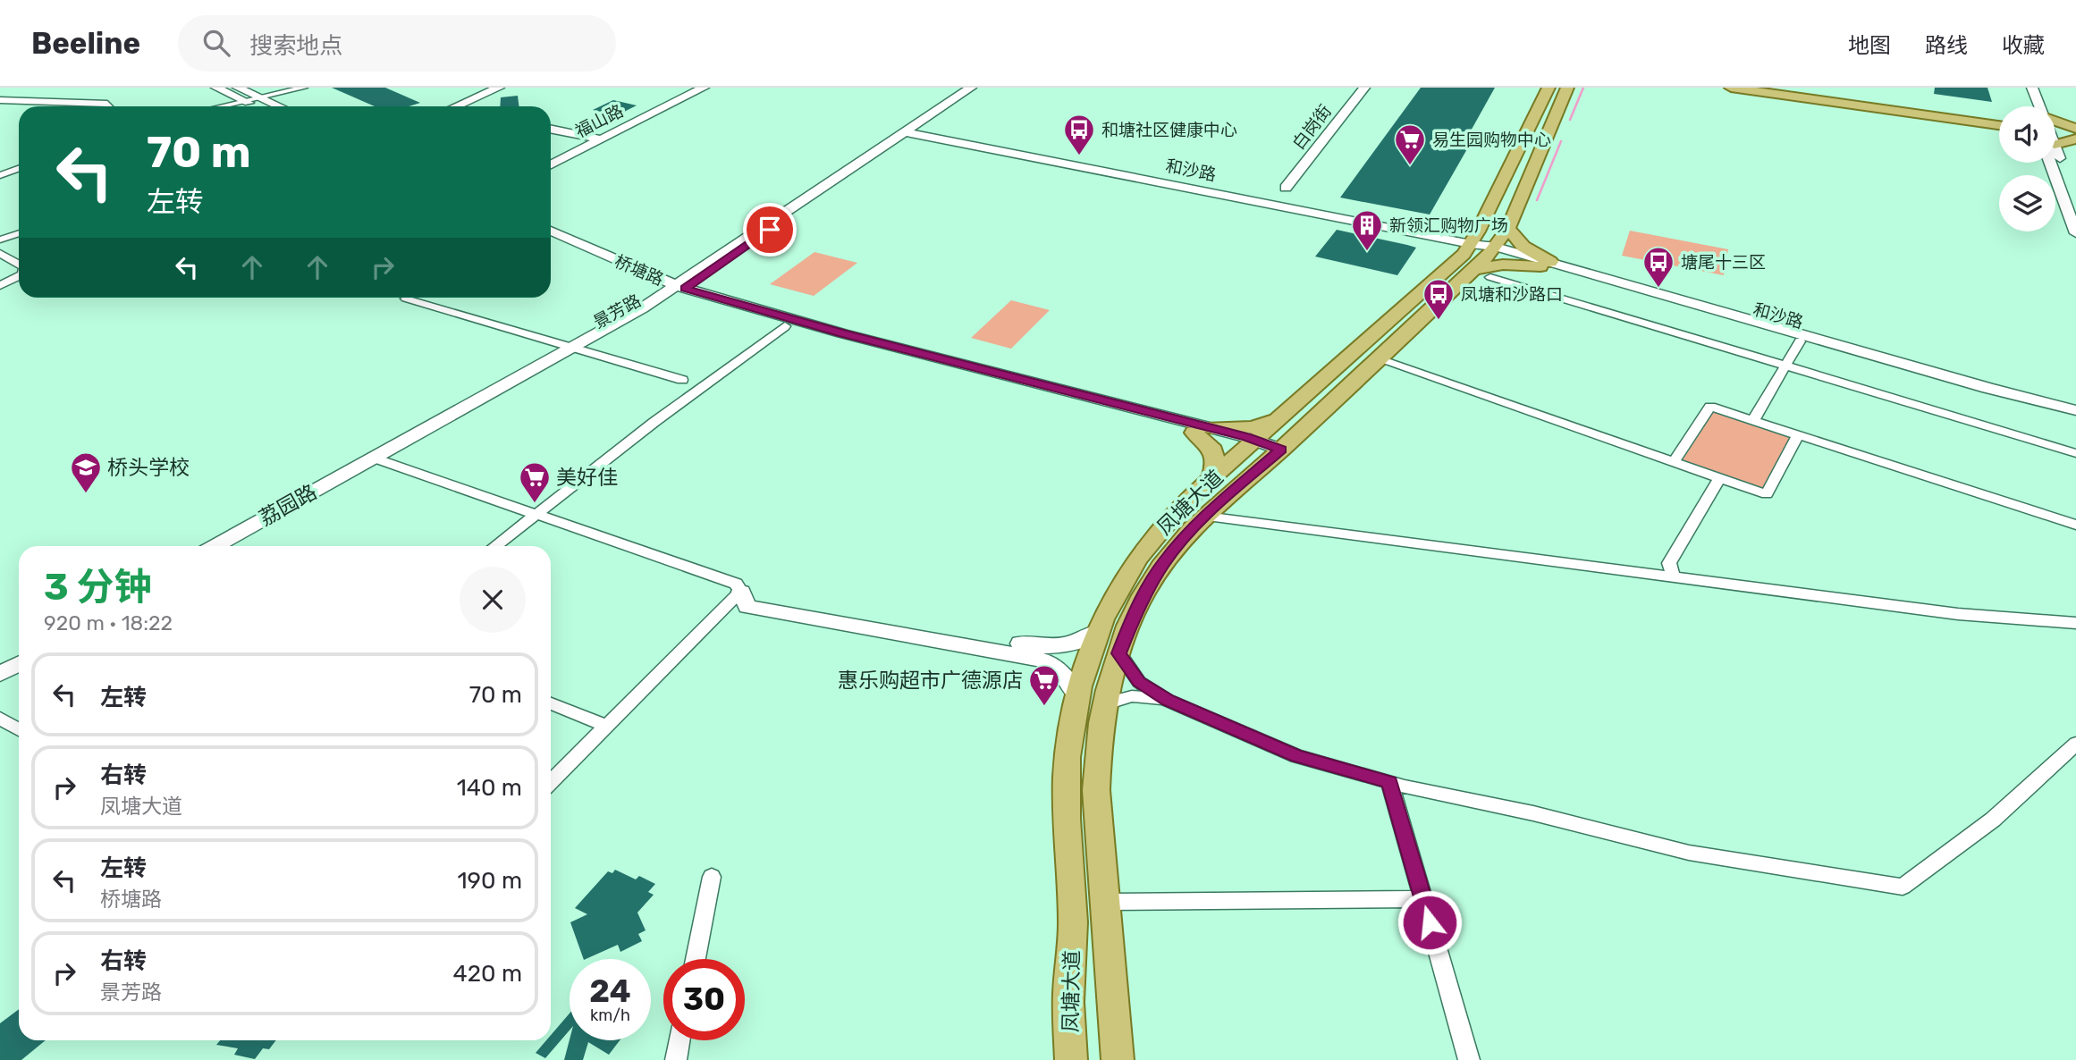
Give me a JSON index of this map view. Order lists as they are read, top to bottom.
{
  "streets": {
    "main road": ["凤塘大道"],
    "street": [
      "福山路",
      "白岗街",
      "和沙路",
      "桥塘路",
      "景芳路",
      "荔园路"
    ]
  },
  "crossings": [
    ["和沙路", "景芳路"],
    ["和沙路", "凤塘大道"],
    ["桥塘路", "景芳路"],
    ["桥塘路", "凤塘大道"],
    ["景芳路", "荔园路"]
  ],
  "places": {
    "bus stop": ["和塘社区健康中心", "塘尾十三区", "凤塘和沙路口"],
    "supermarket": ["易生园购物中心", "美好佳", "惠乐购超市广德源店"],
    "building": ["新领汇购物广场"],
    "school or university": ["桥头学校"]
  },
  "page": {
    "header": "Beeline",
    "search": "搜索地点",
    "nav": ["地图", "路线", "收藏"],
    "turn": ["70 m", "左转"],
    "heading": ["3 分钟", "920 m · 18:22"],
    "list": [
      {
        "name": "左转",
        "value": "70 m"
      },
      {
        "name": "右转",
        "note": "凤塘大道",
        "value": "140 m"
      },
      {
        "name": "左转",
        "note": "桥塘路",
        "value": "190 m"
      },
      {
        "name": "右转",
        "note": "景芳路",
        "value": "420 m"
      }
    ],
    "speed": "24 km/h",
    "limit": "30"
  }
}
